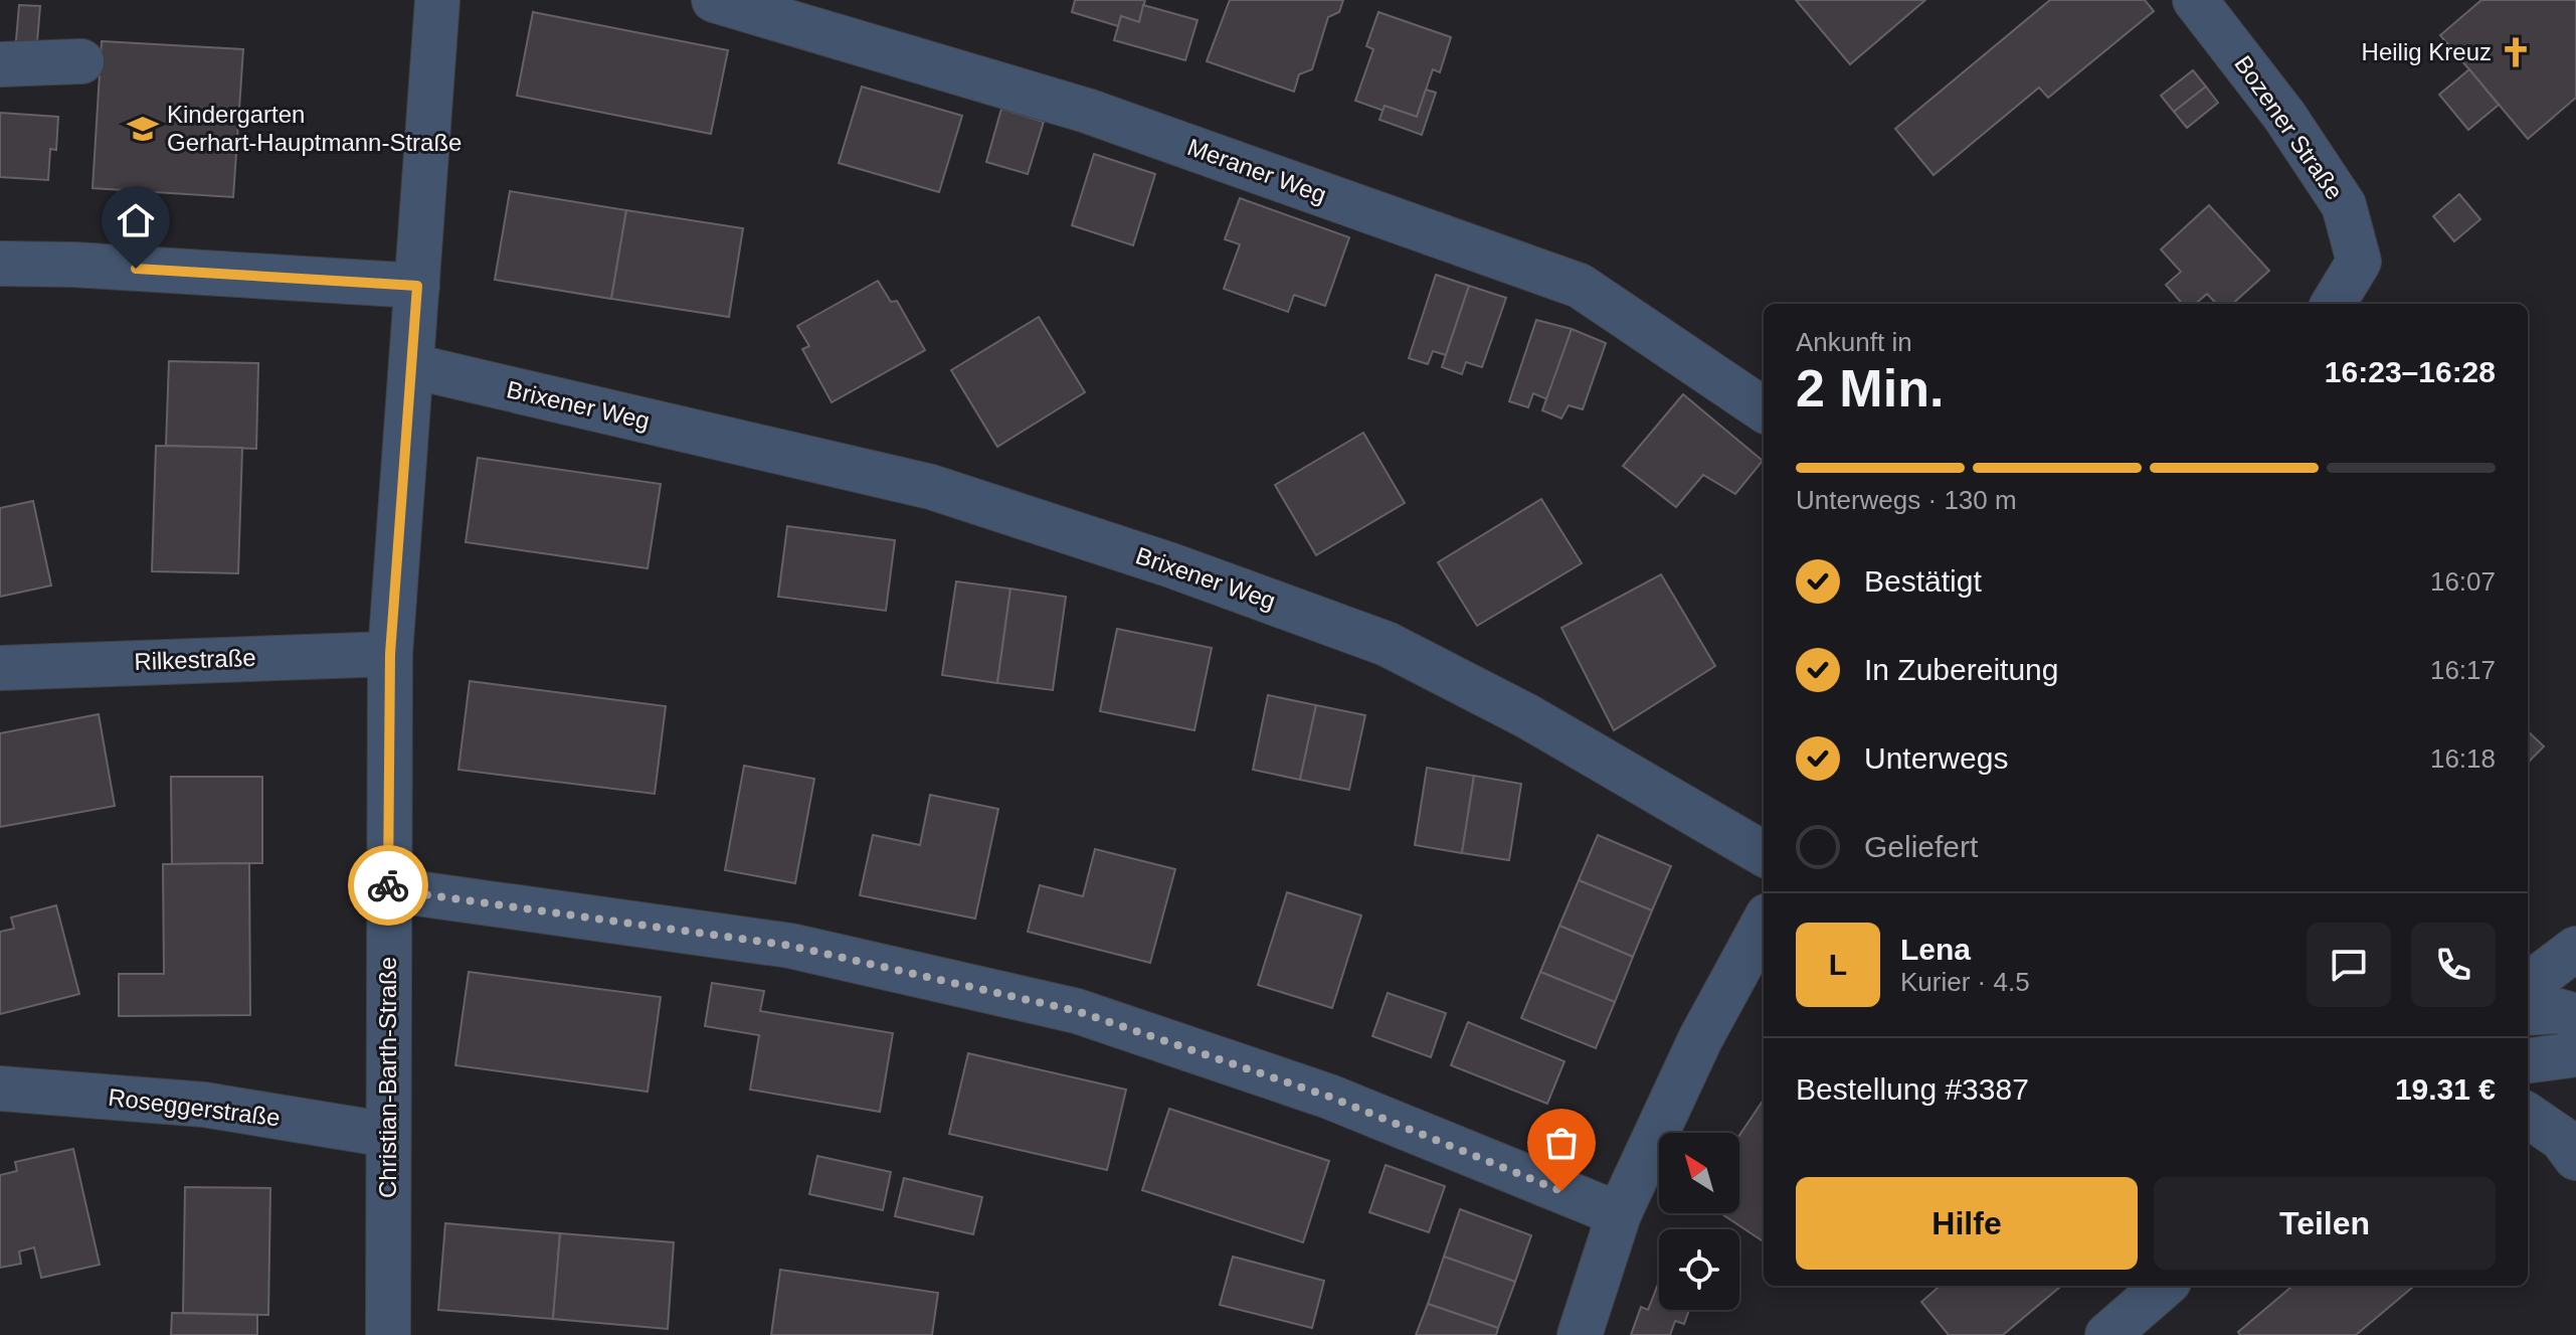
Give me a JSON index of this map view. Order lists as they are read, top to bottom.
{
  "streets": {
    "street": [
      "Bozener Straße",
      "Meraner Weg",
      "Brixener Weg",
      "Rilkestraße",
      "Christian-Barth-Straße",
      "Roseggerstraße"
    ]
  },
  "crossings": [
    ["Brixener Weg", "Christian-Barth-Straße"],
    ["Rilkestraße", "Christian-Barth-Straße"],
    ["Christian-Barth-Straße", "Roseggerstraße"]
  ],
  "places": {
    "church": ["Heilig Kreuz"],
    "school or university": ["Kindergarten Gerhart-Hauptmann-Straße"]
  },
  "north": "top left",
  "page": {
    "heading": ["2 Min.", "Ankunft in", "16:23–16:28"],
    "panel": [
      "Lena",
      "Kurier · 4.5",
      "Bestellung #3387",
      "19.31 €"
    ],
    "bar": "Unterwegs · 130 m",
    "list": [
      ["Bestätigt", "16:07"],
      ["In Zubereitung", "16:17"],
      ["Unterwegs", "16:18"],
      "Geliefert"
    ],
    "round": "L",
    "buttons": ["Hilfe", "Teilen"]
  }
}
